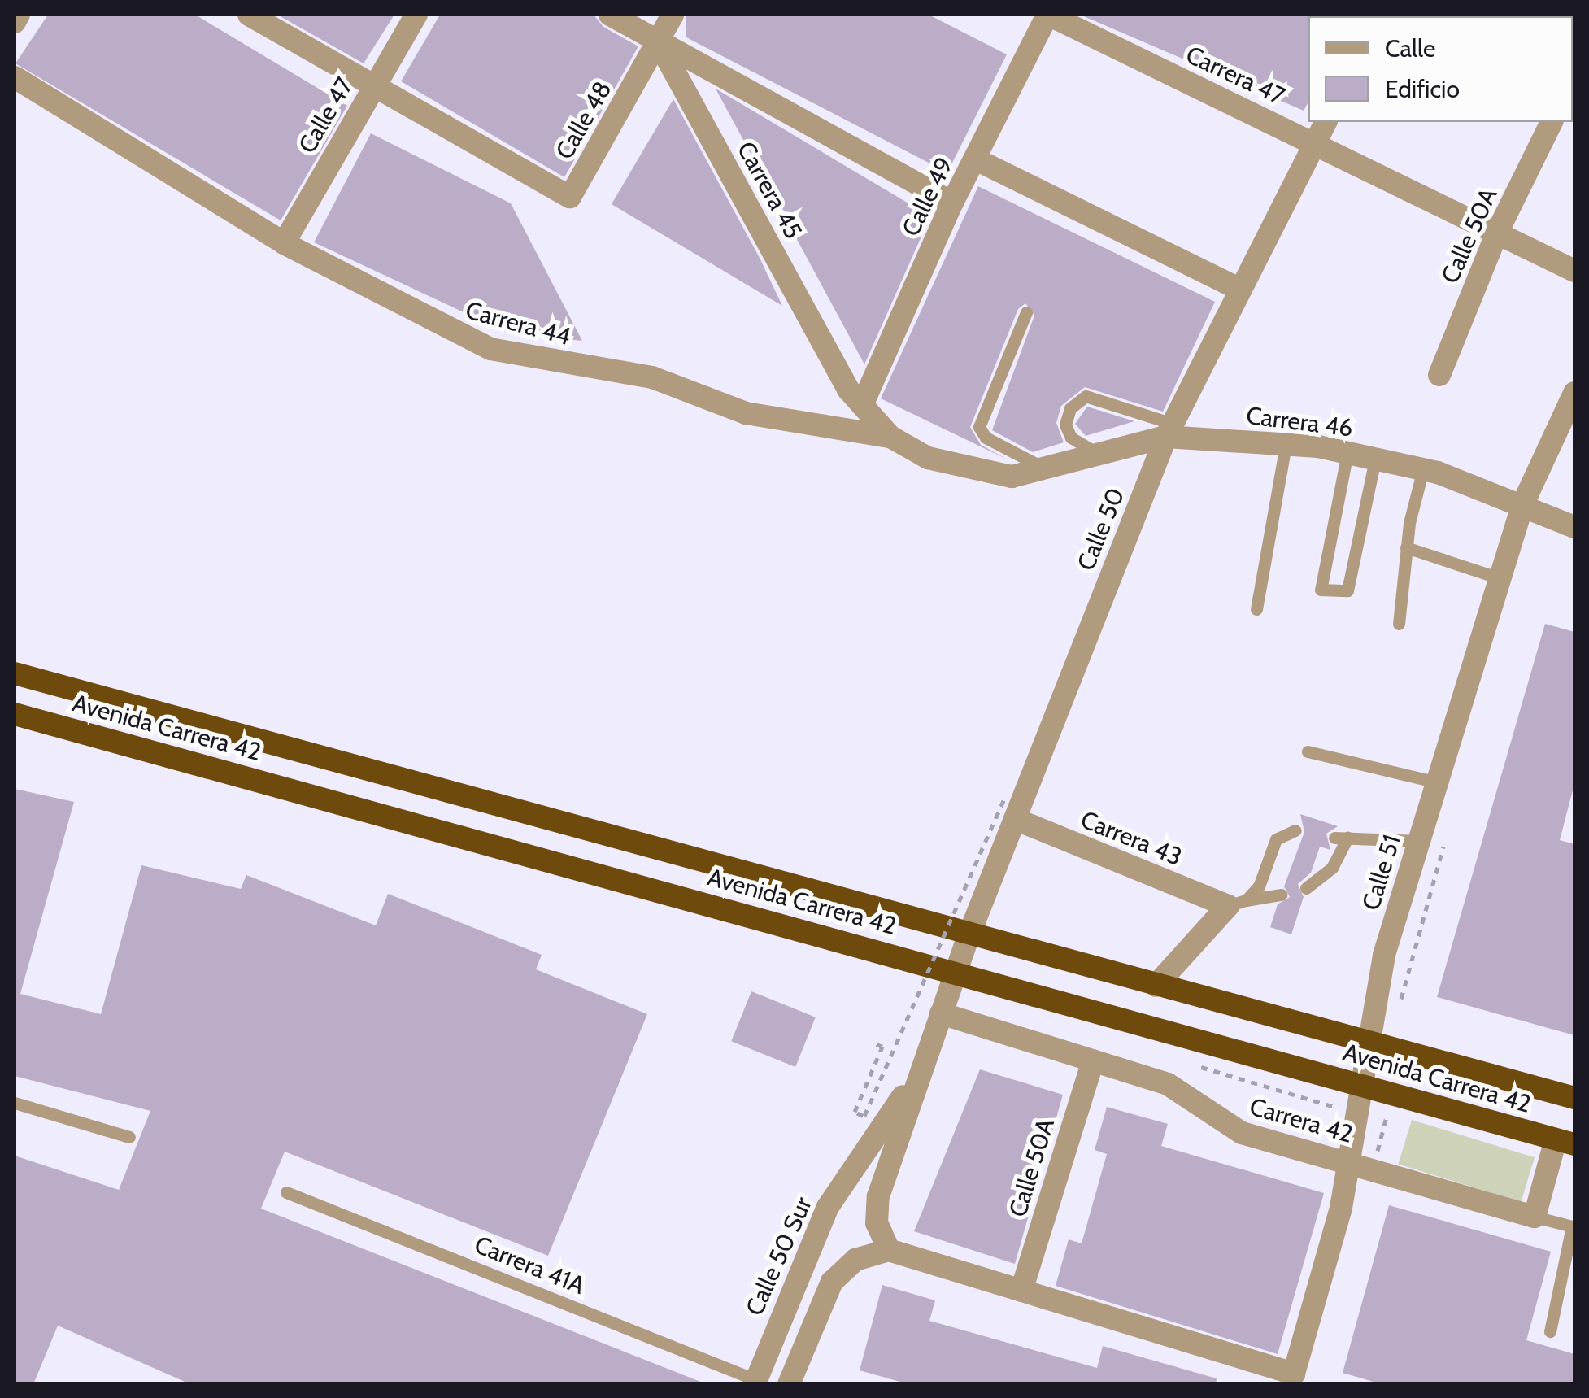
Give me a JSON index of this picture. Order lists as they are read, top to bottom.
{
  "streets": {
    "highway": ["Avenida Carrera 42"],
    "street": [
      "Carrera 47",
      "Calle 47",
      "Calle 48",
      "Carrera 45",
      "Calle 49",
      "Calle 50A",
      "Carrera 44",
      "Carrera 46",
      "Calle 50",
      "Carrera 43",
      "Calle 51",
      "Carrera 42",
      "Calle 50 Sur"
    ],
    "lane": ["Carrera 41A"]
  },
  "crossings": [
    ["Carrera 47", "Calle 49"],
    ["Carrera 47", "Calle 50A"],
    ["Carrera 47", "Calle 50"],
    ["Calle 47", "Calle 48"],
    ["Calle 47", "Carrera 44"],
    ["Calle 48", "Carrera 45"],
    ["Carrera 45", "Calle 49"],
    ["Carrera 45", "Carrera 44"],
    ["Calle 50A", "Carrera 42"],
    ["Carrera 44", "Carrera 46"],
    ["Carrera 46", "Calle 50"],
    ["Carrera 46", "Calle 51"],
    ["Calle 50", "Avenida Carrera 42"],
    ["Calle 50", "Carrera 43"],
    ["Calle 50", "Calle 50 Sur"],
    ["Avenida Carrera 42", "Calle 51"],
    ["Avenida Carrera 42", "Calle 50 Sur"],
    ["Calle 51", "Carrera 42"],
    ["Carrera 42", "Calle 50 Sur"],
    ["Calle 50 Sur", "Carrera 41A"]
  ],
  "legend": ["Calle", "Edificio"]
}
